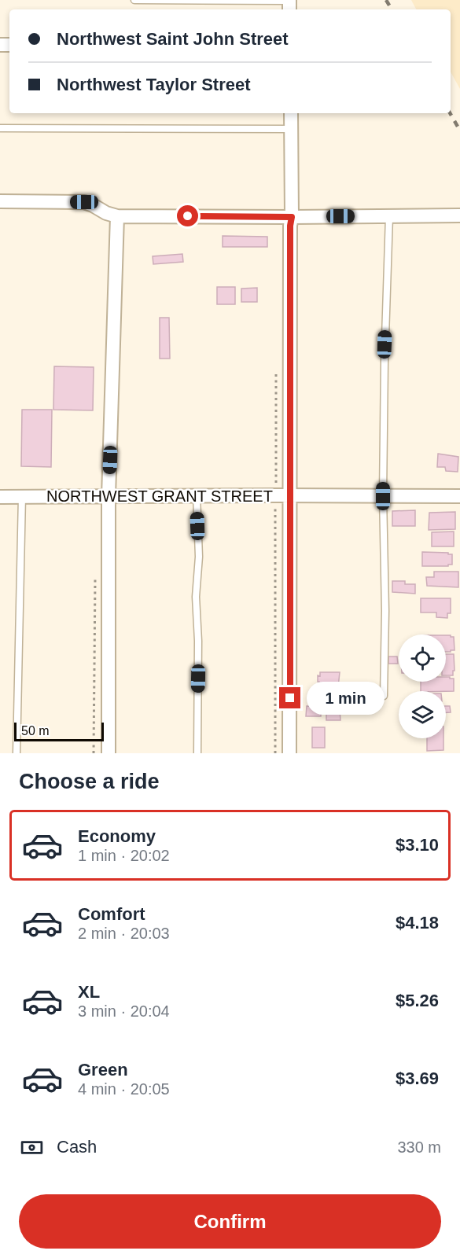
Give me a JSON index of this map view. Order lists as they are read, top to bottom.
{
  "streets": {
    "street": ["NORTHWEST GRANT STREET"]
  },
  "scale_bar": "50 m",
  "page": {
    "banner": ["Northwest Saint John Street", "Northwest Taylor Street"],
    "bubble": "1 min",
    "scale": "50 m",
    "heading": "Choose a ride",
    "list": [
      {
        "name": "Economy",
        "note": "1 min · 20:02",
        "value": "$3.10"
      },
      {
        "name": "Comfort",
        "note": "2 min · 20:03",
        "value": "$4.18"
      },
      {
        "name": "XL",
        "note": "3 min · 20:04",
        "value": "$5.26"
      },
      {
        "name": "Green",
        "note": "4 min · 20:05",
        "value": "$3.69"
      }
    ],
    "pay": ["Cash", "330 m"],
    "buttons": "Confirm"
  }
}
